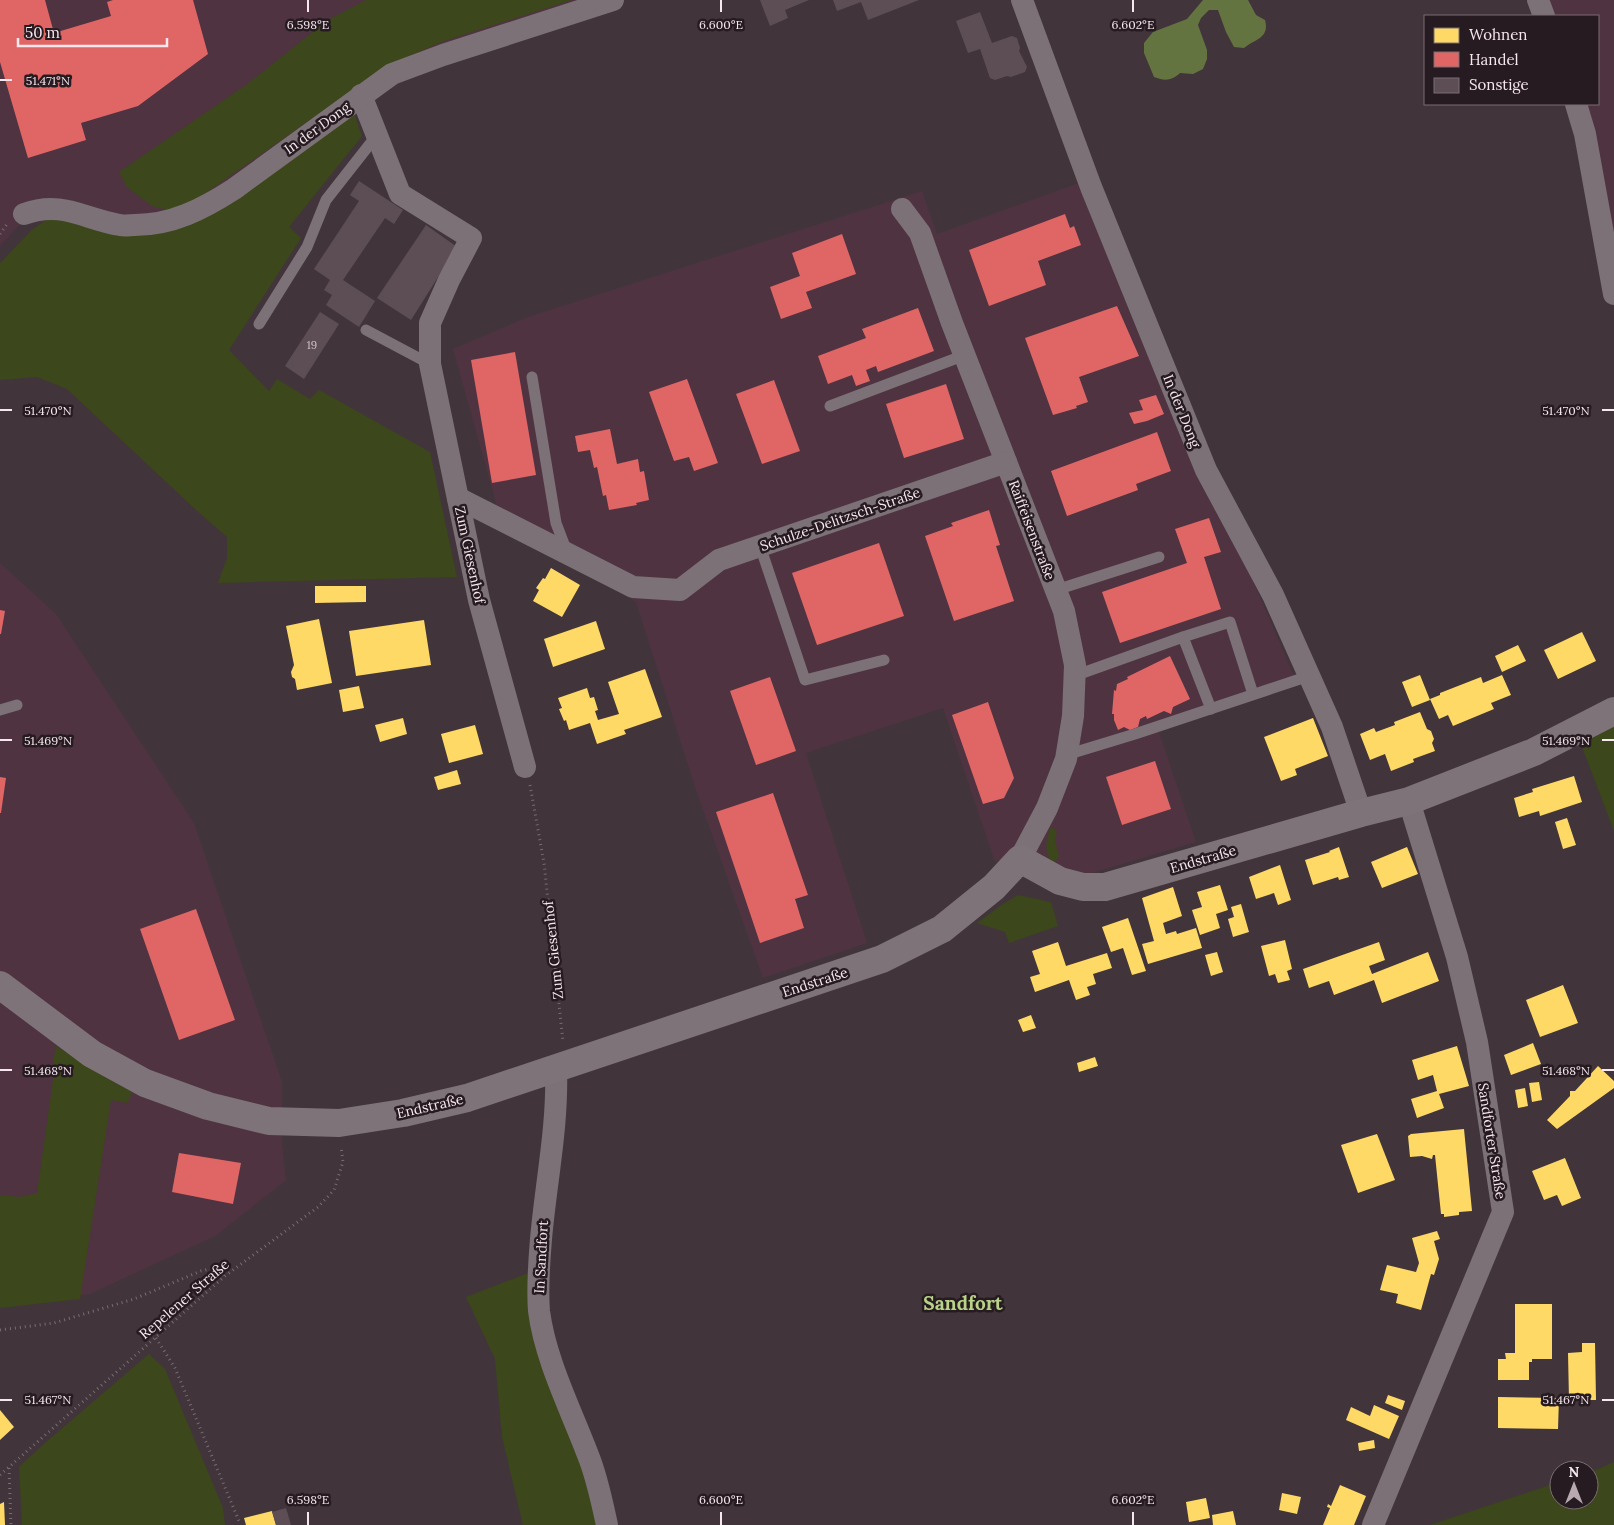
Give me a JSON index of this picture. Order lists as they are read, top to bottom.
{
  "streets": {
    "street": [
      "In der Dong",
      "Schulze-Delitzsch-Straße",
      "Raiffeisenstraße",
      "Zum Giesenhof",
      "Endstraße",
      "Sandforter Straße",
      "In Sandfort"
    ],
    "path": ["Repelener Straße"]
  },
  "crossings": [
    ["In der Dong", "Zum Giesenhof"],
    ["In der Dong", "Endstraße"],
    ["Schulze-Delitzsch-Straße", "Raiffeisenstraße"],
    ["Raiffeisenstraße", "Endstraße"],
    ["Zum Giesenhof", "Endstraße"],
    ["Zum Giesenhof", "In Sandfort"],
    ["Endstraße", "Sandforter Straße"],
    ["Endstraße", "In Sandfort"],
    ["Endstraße", "Repelener Straße"]
  ],
  "districts": ["Sandfort"],
  "house_numbers": ["19"],
  "legend": ["Wohnen", "Handel", "Sonstige"],
  "scale_bar": "50 m",
  "north": "top",
  "coordinates": [
    "6.598°E",
    "6.600°E",
    "6.602°E",
    "51.471°N",
    "51.470°N",
    "51.469°N",
    "51.468°N",
    "51.467°N"
  ]
}
